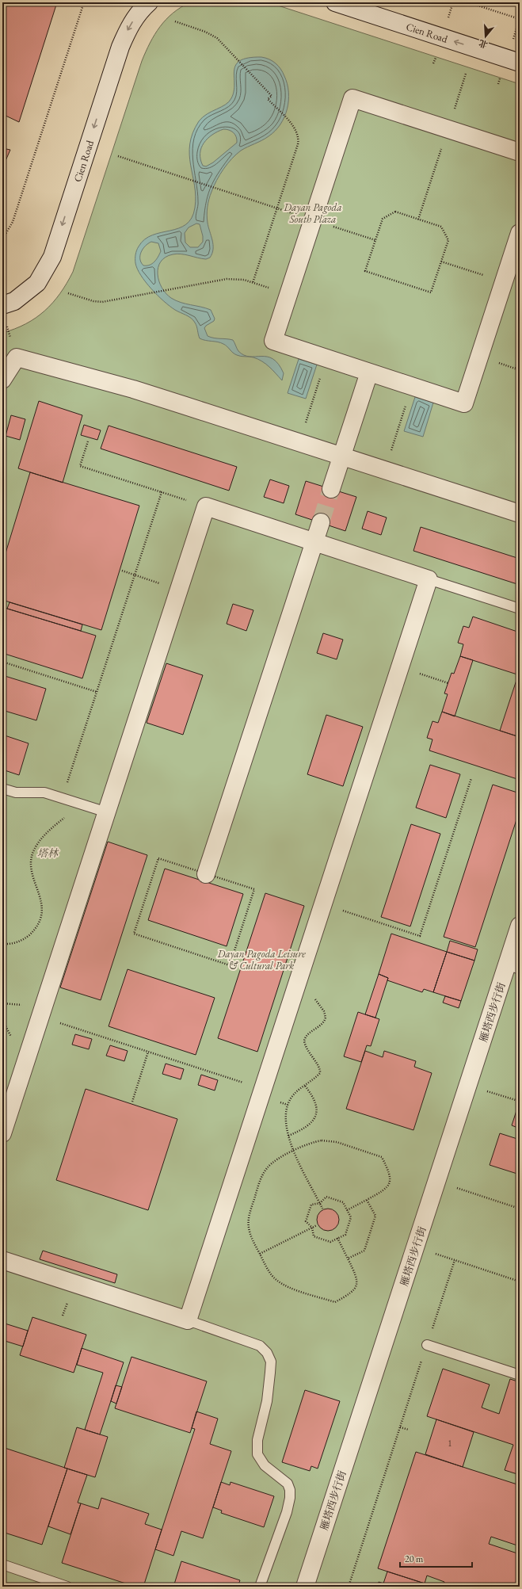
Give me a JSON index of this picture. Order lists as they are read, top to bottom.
{
  "streets": {
    "street": ["Cien Road", "雁塔西步行街"]
  },
  "parks": ["Dayan Pagoda South Plaza", "塔林", "Dayan Pagoda Leisure & Cultural Park"],
  "house_numbers": ["1"],
  "scale_bar": "20 m",
  "north": "bottom"
}
